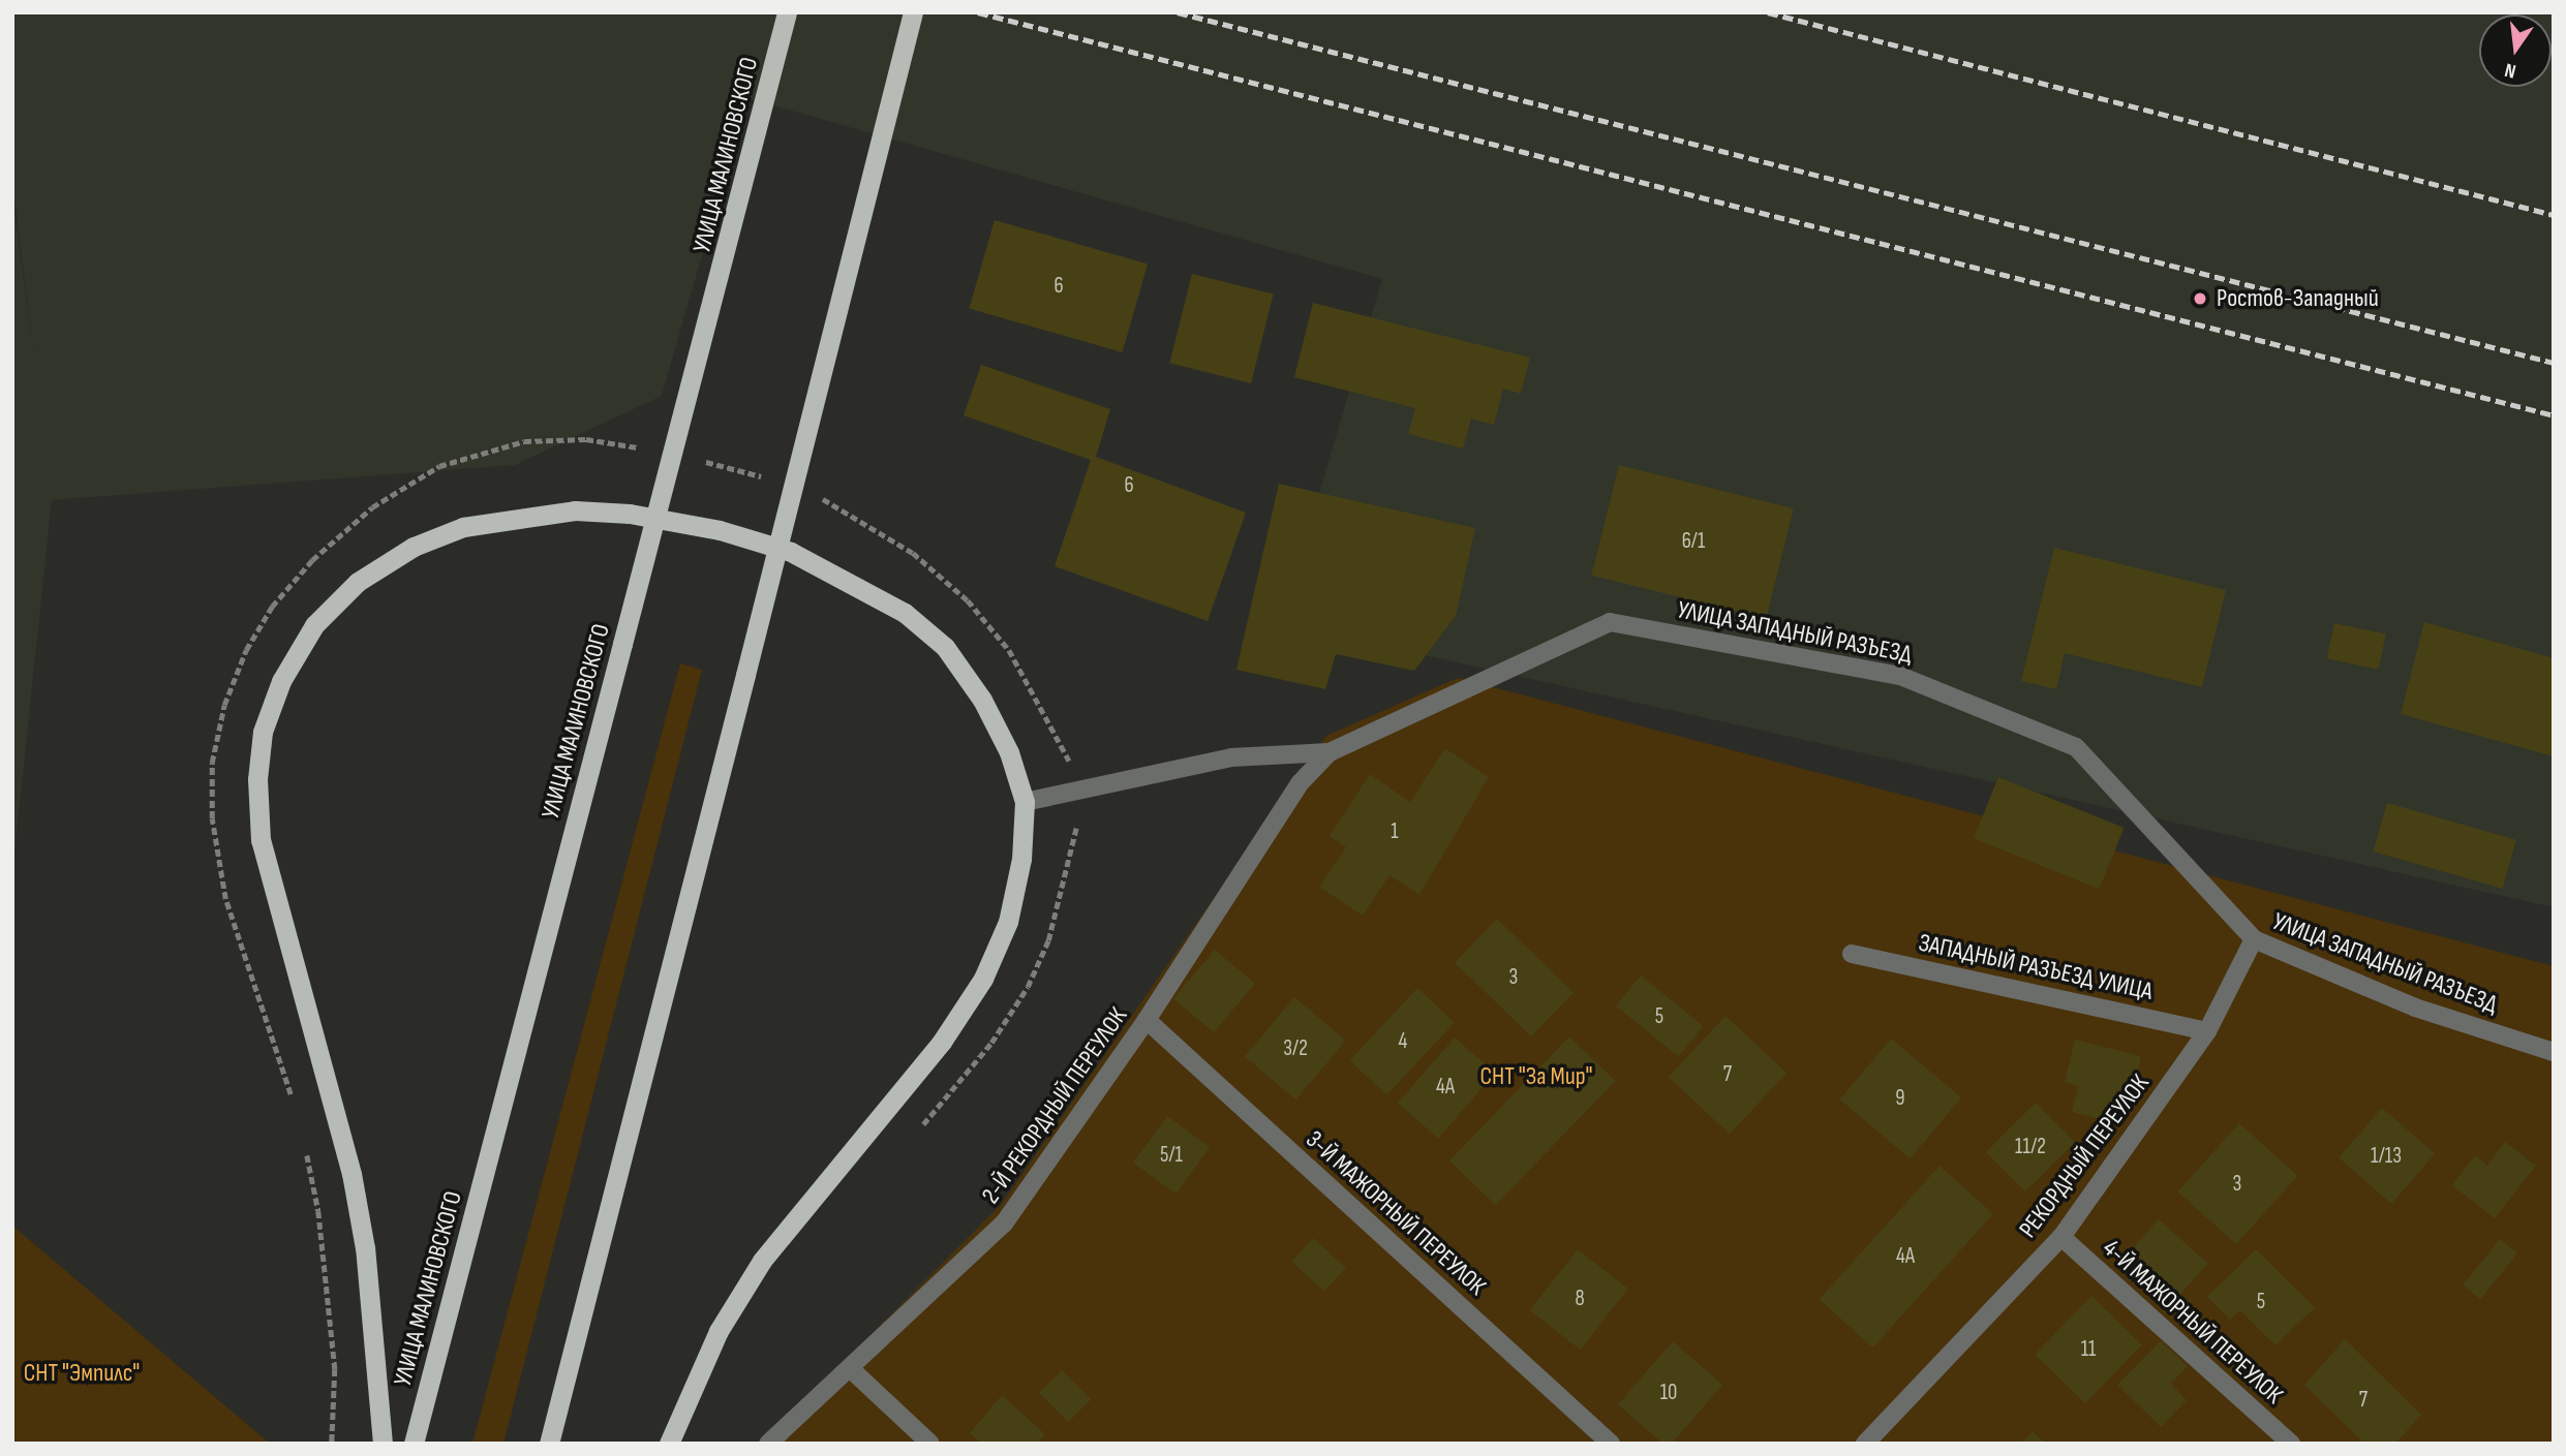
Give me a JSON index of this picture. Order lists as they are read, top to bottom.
{
  "streets": {
    "highway": ["УЛИЦА МАЛИНОВСКОГО"],
    "street": [
      "УЛИЦА ЗАПАДНЫЙ РАЗЪЕЗД",
      "ЗАПАДНЫЙ РАЗЪЕЗД УЛИЦА",
      "2-Й РЕКОРДНЫЙ ПЕРЕУЛОК",
      "РЕКОРДНЫЙ ПЕРЕУЛОК",
      "3-Й МАЖОРНЫЙ ПЕРЕУЛОК",
      "4-Й МАЖОРНЫЙ ПЕРЕУЛОК"
    ]
  },
  "crossings": [
    ["УЛИЦА ЗАПАДНЫЙ РАЗЪЕЗД", "2-Й РЕКОРДНЫЙ ПЕРЕУЛОК"],
    ["УЛИЦА ЗАПАДНЫЙ РАЗЪЕЗД", "РЕКОРДНЫЙ ПЕРЕУЛОК"],
    ["ЗАПАДНЫЙ РАЗЪЕЗД УЛИЦА", "РЕКОРДНЫЙ ПЕРЕУЛОК"],
    ["2-Й РЕКОРДНЫЙ ПЕРЕУЛОК", "3-Й МАЖОРНЫЙ ПЕРЕУЛОК"],
    ["РЕКОРДНЫЙ ПЕРЕУЛОК", "4-Й МАЖОРНЫЙ ПЕРЕУЛОК"]
  ],
  "parks": ["СНТ \"За Мир\"", "СНТ \"Эмпилс\""],
  "places": ["Ростов-Западный"],
  "house_numbers": [
    "6",
    "6",
    "6/1",
    "1",
    "3",
    "5",
    "4",
    "3/2",
    "7",
    "4А",
    "9",
    "11/2",
    "5/1",
    "1/13",
    "3",
    "4А",
    "8",
    "5",
    "11",
    "10",
    "7"
  ],
  "north": "bottom"
}
